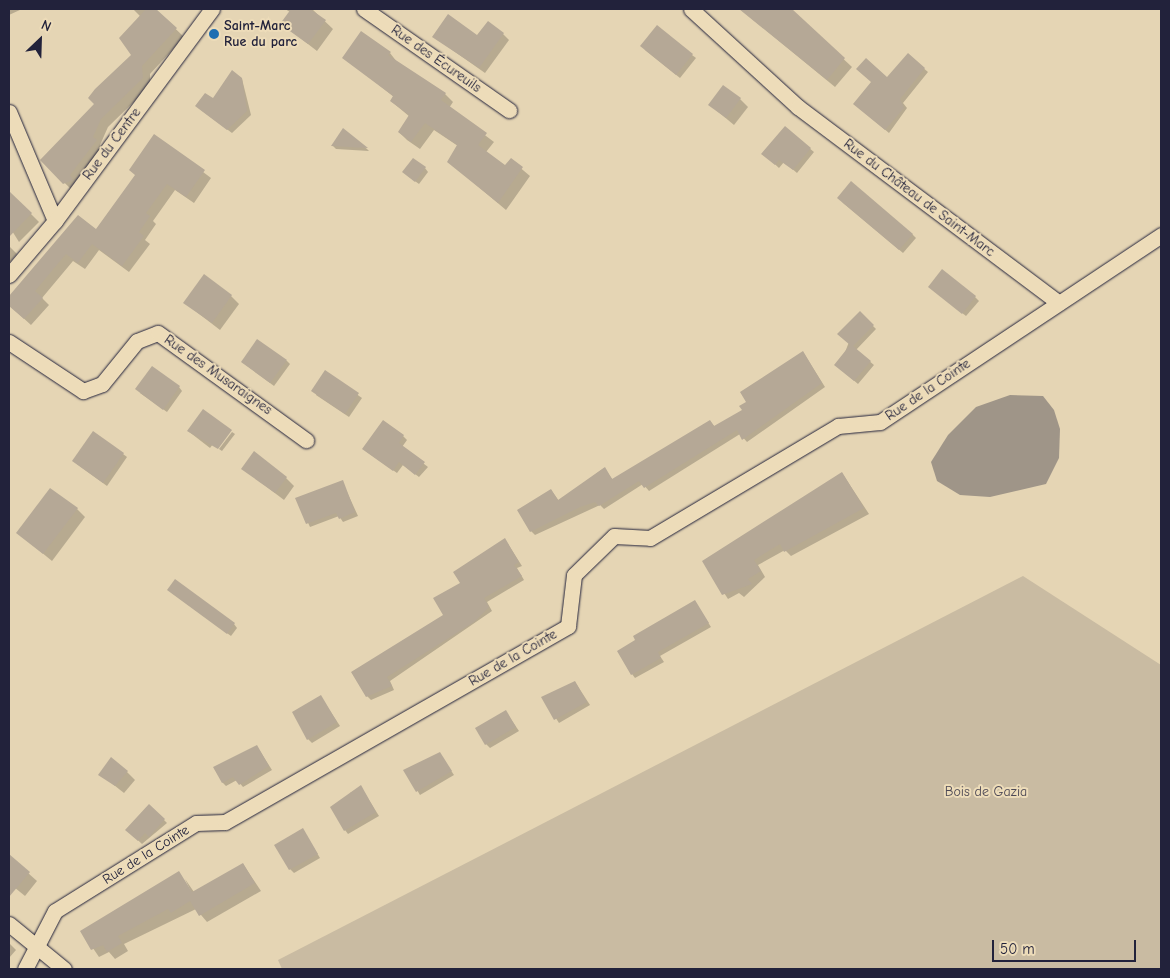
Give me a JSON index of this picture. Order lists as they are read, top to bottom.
{
  "streets": {
    "street": [
      "Rue des Écureuils",
      "Rue du Centre",
      "Rue du Château de Saint-Marc",
      "Rue des Musaraignes",
      "Rue de la Cointe"
    ]
  },
  "crossings": [
    ["Rue du Château de Saint-Marc", "Rue de la Cointe"]
  ],
  "parks": ["Bois de Gazia"],
  "places": ["Saint-Marc Rue du parc"],
  "scale_bar": "50 m",
  "north": "top right"
}
